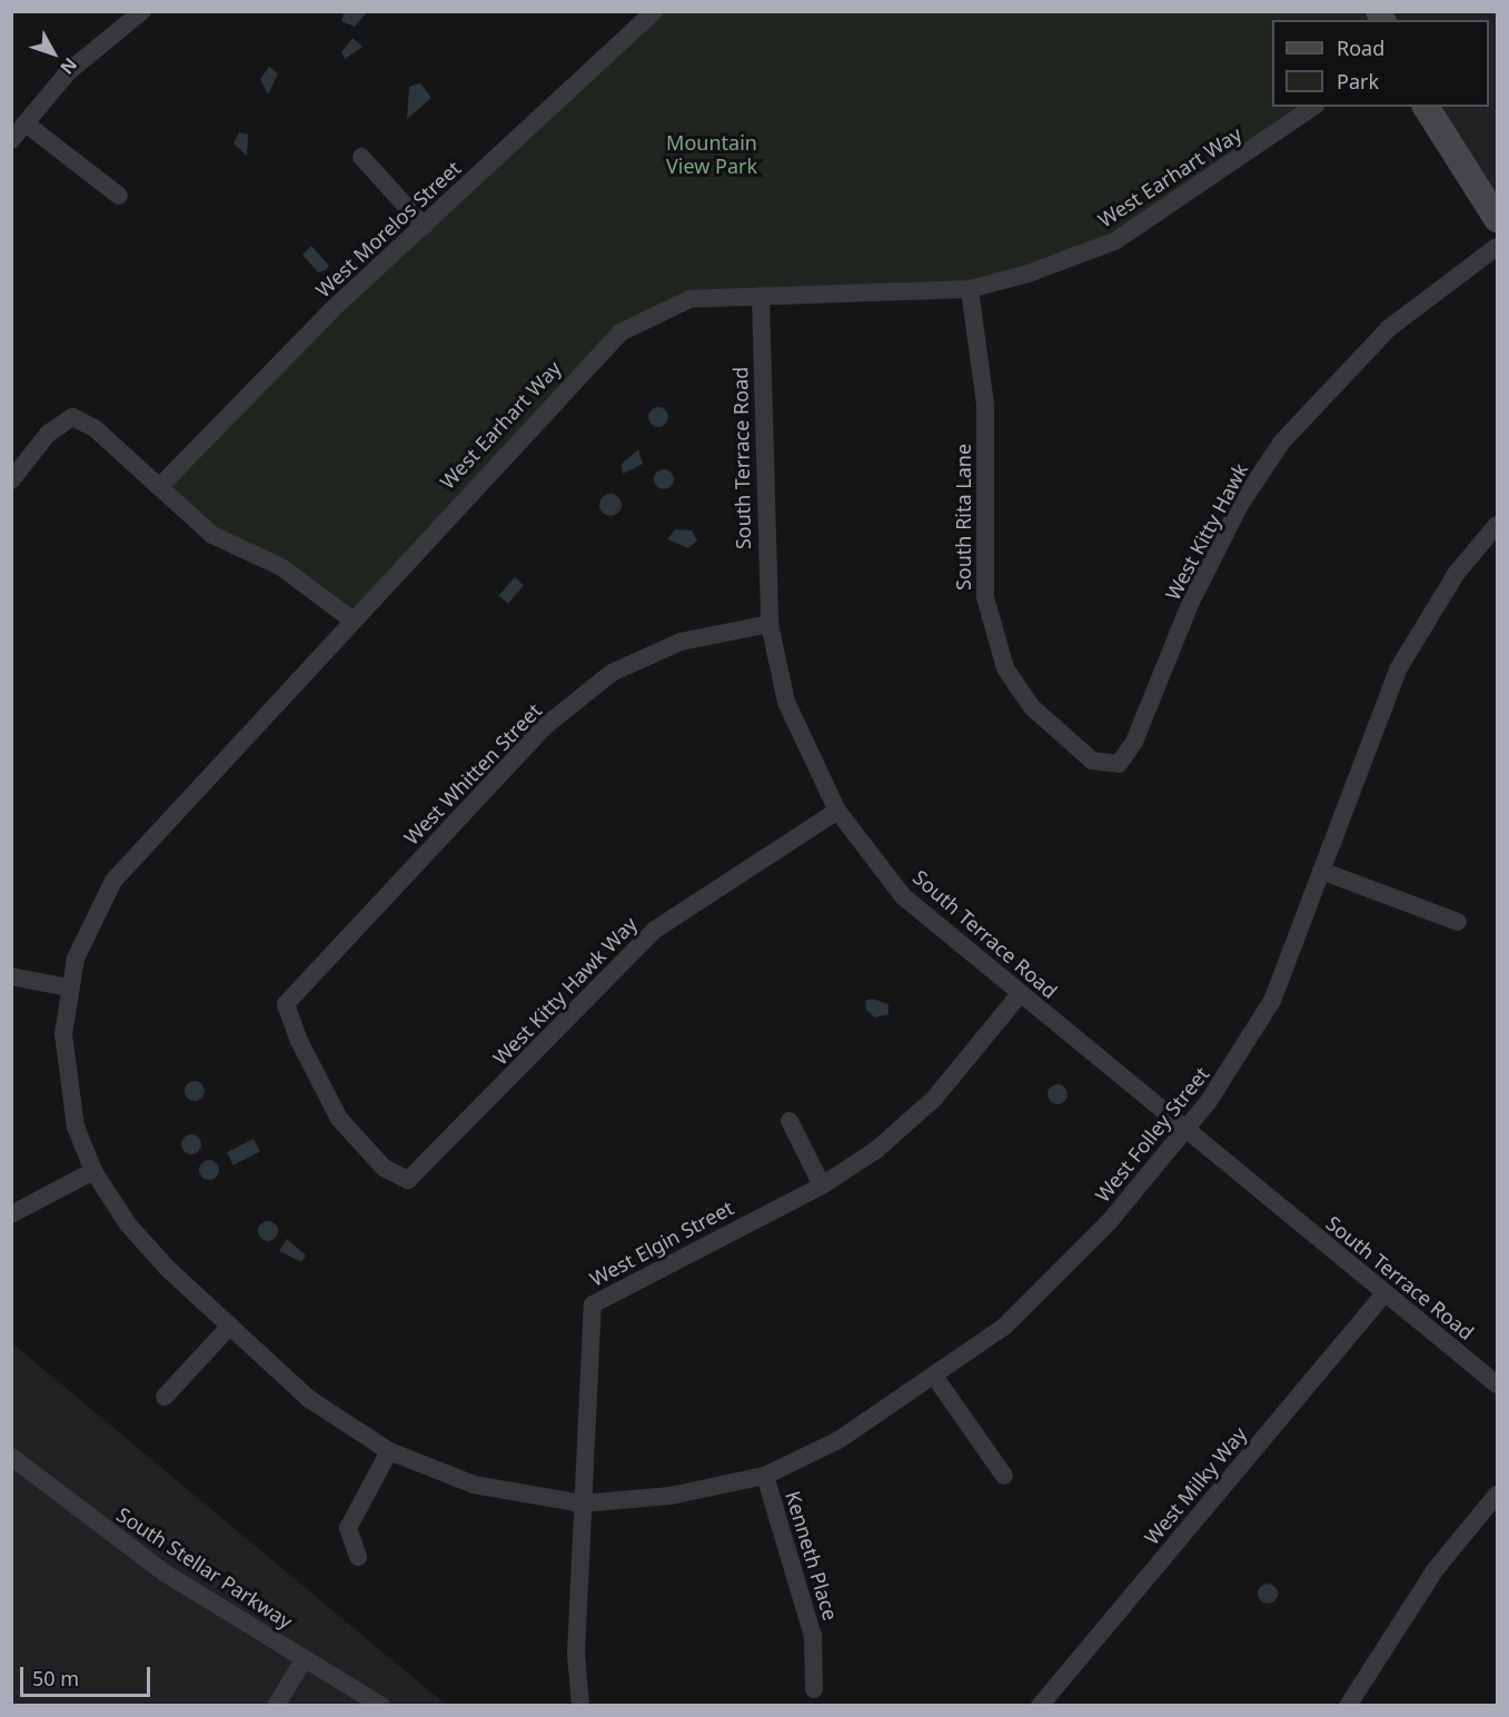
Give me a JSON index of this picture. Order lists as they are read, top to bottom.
{
  "streets": {
    "street": [
      "West Earhart Way",
      "West Morelos Street",
      "South Terrace Road",
      "South Rita Lane",
      "West Kitty Hawk",
      "West Whitten Street",
      "West Kitty Hawk Way",
      "West Folley Street",
      "West Elgin Street",
      "West Milky Way",
      "Kenneth Place",
      "South Stellar Parkway"
    ]
  },
  "crossings": [
    ["West Earhart Way", "South Terrace Road"],
    ["West Earhart Way", "South Rita Lane"],
    ["West Earhart Way", "West Folley Street"],
    ["West Earhart Way", "West Elgin Street"],
    ["South Terrace Road", "West Whitten Street"],
    ["South Terrace Road", "West Kitty Hawk Way"],
    ["South Terrace Road", "West Folley Street"],
    ["South Terrace Road", "West Elgin Street"],
    ["South Terrace Road", "West Milky Way"],
    ["South Rita Lane", "West Kitty Hawk"],
    ["West Whitten Street", "West Kitty Hawk Way"],
    ["West Folley Street", "West Elgin Street"],
    ["West Folley Street", "Kenneth Place"]
  ],
  "parks": ["Mountain View Park"],
  "legend": ["Road", "Park"],
  "scale_bar": "50 m",
  "north": "bottom right"
}
